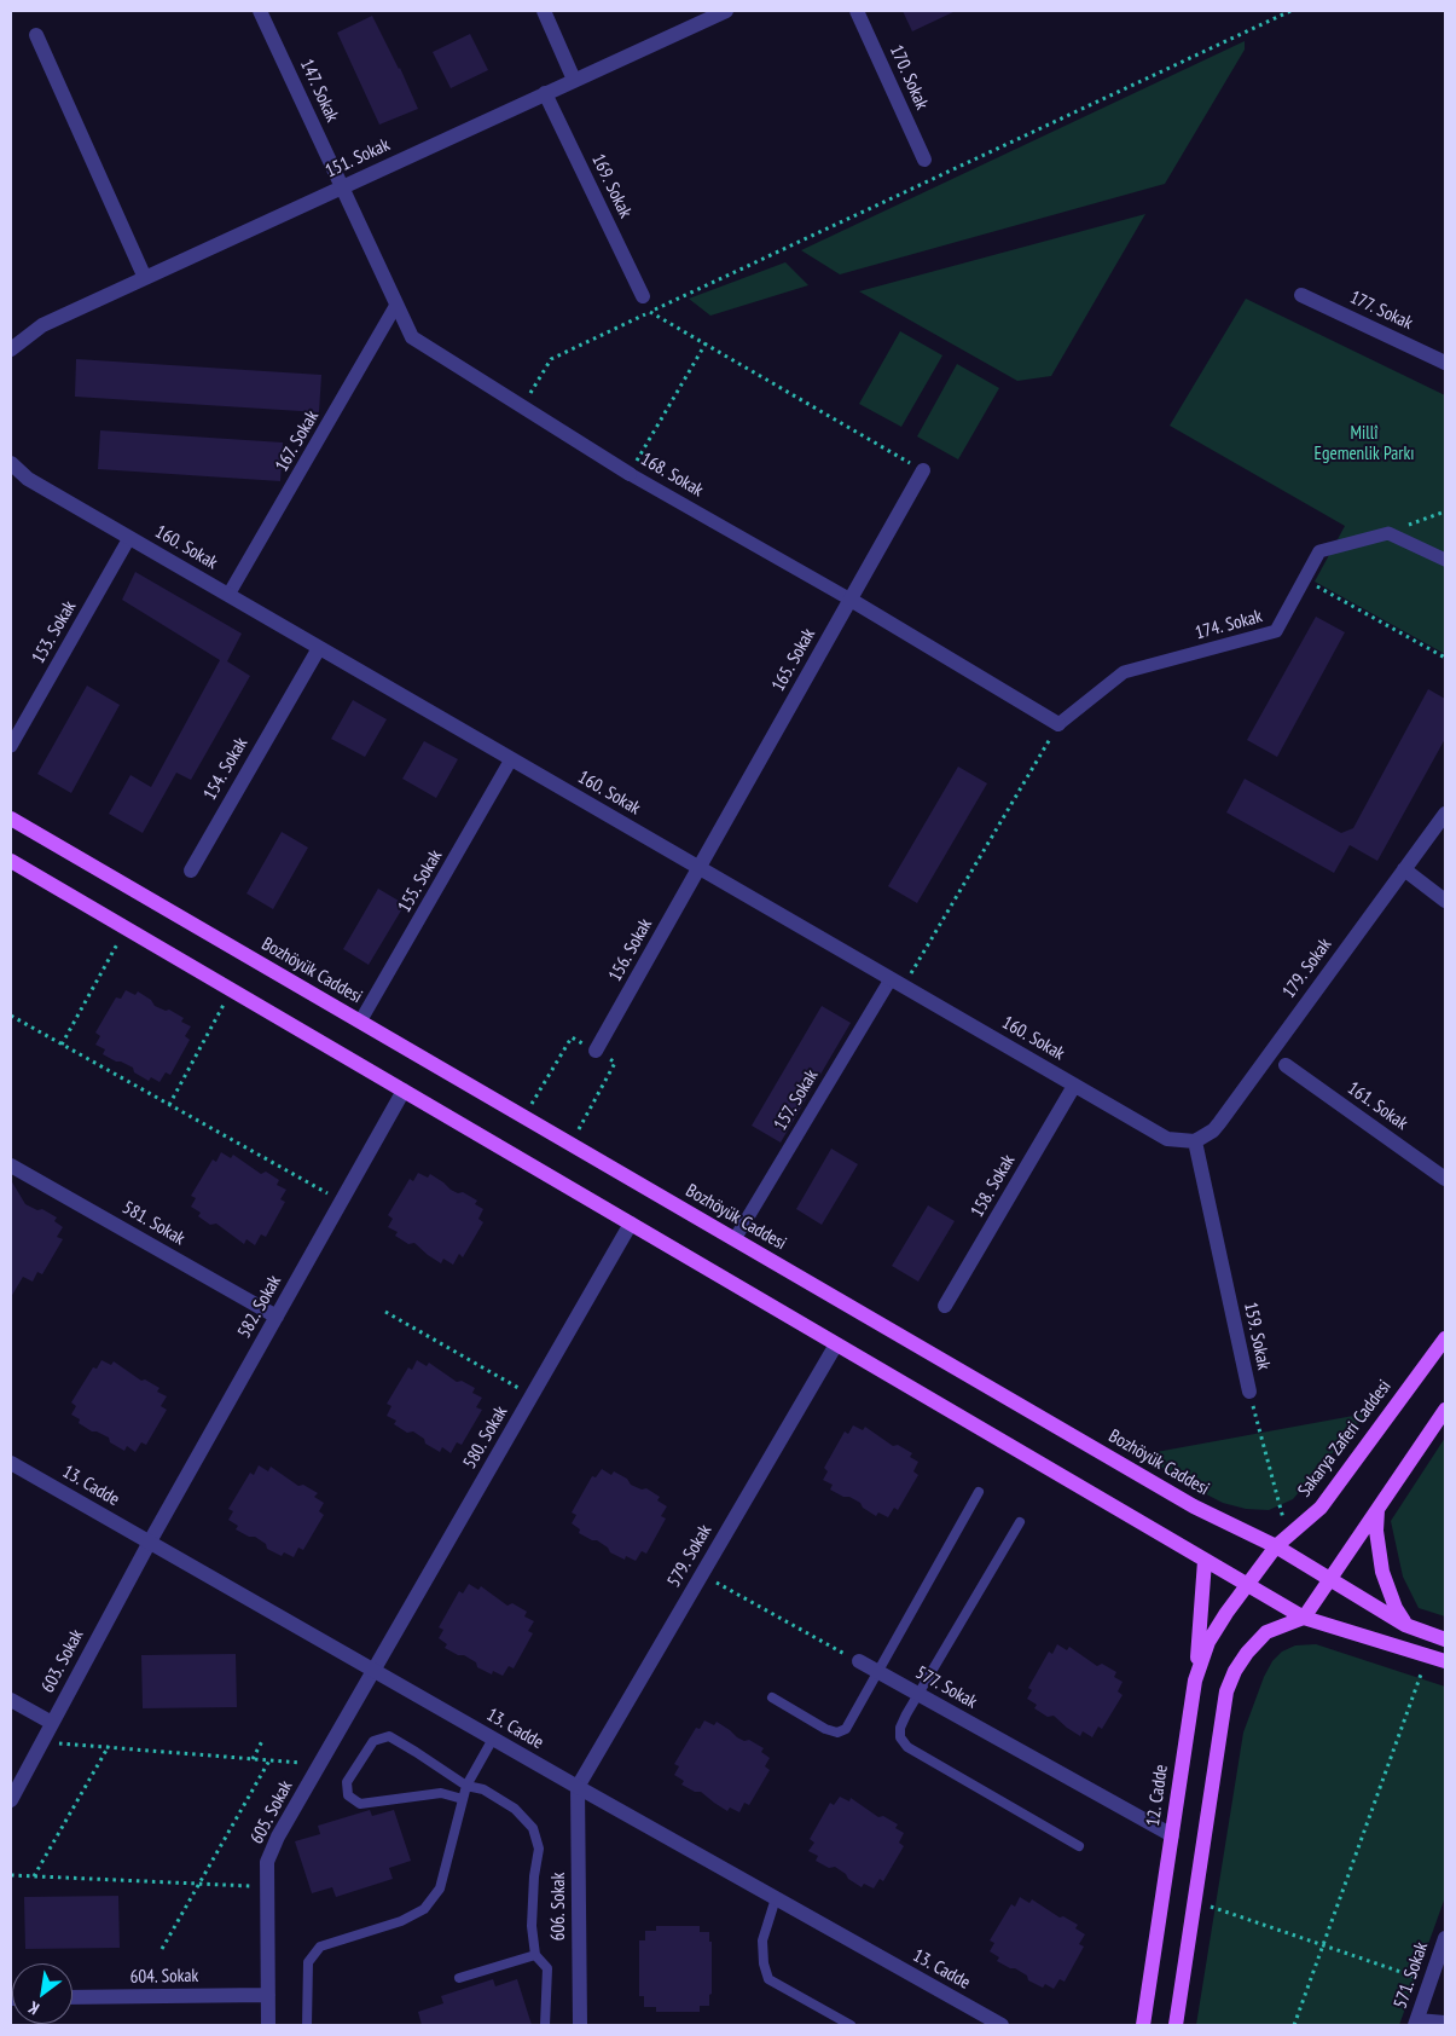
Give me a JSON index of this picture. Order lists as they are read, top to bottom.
{
  "streets": {
    "main road": ["Bozhöyük Caddesi", "Sakarya Zaferi Caddesi", "12. Cadde"],
    "street": [
      "170. Sokak",
      "147. Sokak",
      "151. Sokak",
      "169. Sokak",
      "177. Sokak",
      "167. Sokak",
      "168. Sokak",
      "160. Sokak",
      "174. Sokak",
      "153. Sokak",
      "165. Sokak",
      "154. Sokak",
      "155. Sokak",
      "156. Sokak",
      "179. Sokak",
      "157. Sokak",
      "161. Sokak",
      "158. Sokak",
      "581. Sokak",
      "582. Sokak",
      "159. Sokak",
      "580. Sokak",
      "13. Cadde",
      "579. Sokak",
      "603. Sokak",
      "577. Sokak",
      "605. Sokak",
      "606. Sokak",
      "571. Sokak",
      "604. Sokak"
    ]
  },
  "crossings": [
    ["147. Sokak", "151. Sokak"],
    ["147. Sokak", "168. Sokak"],
    ["151. Sokak", "169. Sokak"],
    ["151. Sokak", "168. Sokak"],
    ["167. Sokak", "168. Sokak"],
    ["167. Sokak", "160. Sokak"],
    ["168. Sokak", "174. Sokak"],
    ["168. Sokak", "165. Sokak"],
    ["160. Sokak", "153. Sokak"],
    ["160. Sokak", "165. Sokak"],
    ["160. Sokak", "154. Sokak"],
    ["160. Sokak", "155. Sokak"],
    ["160. Sokak", "156. Sokak"],
    ["160. Sokak", "179. Sokak"],
    ["160. Sokak", "157. Sokak"],
    ["160. Sokak", "158. Sokak"],
    ["160. Sokak", "159. Sokak"],
    ["165. Sokak", "156. Sokak"],
    ["155. Sokak", "Bozhöyük Caddesi"],
    ["179. Sokak", "159. Sokak"],
    ["Bozhöyük Caddesi", "157. Sokak"],
    ["Bozhöyük Caddesi", "Sakarya Zaferi Caddesi"],
    ["581. Sokak", "582. Sokak"],
    ["582. Sokak", "13. Cadde"],
    ["582. Sokak", "603. Sokak"],
    ["159. Sokak", "Sakarya Zaferi Caddesi"],
    ["580. Sokak", "13. Cadde"],
    ["580. Sokak", "605. Sokak"],
    ["Sakarya Zaferi Caddesi", "12. Cadde"],
    ["13. Cadde", "579. Sokak"],
    ["13. Cadde", "603. Sokak"],
    ["13. Cadde", "605. Sokak"],
    ["13. Cadde", "606. Sokak"],
    ["579. Sokak", "606. Sokak"],
    ["577. Sokak", "12. Cadde"],
    ["605. Sokak", "604. Sokak"]
  ],
  "parks": ["Millî Egemenlik Parkı"],
  "north": "bottom left"
}
